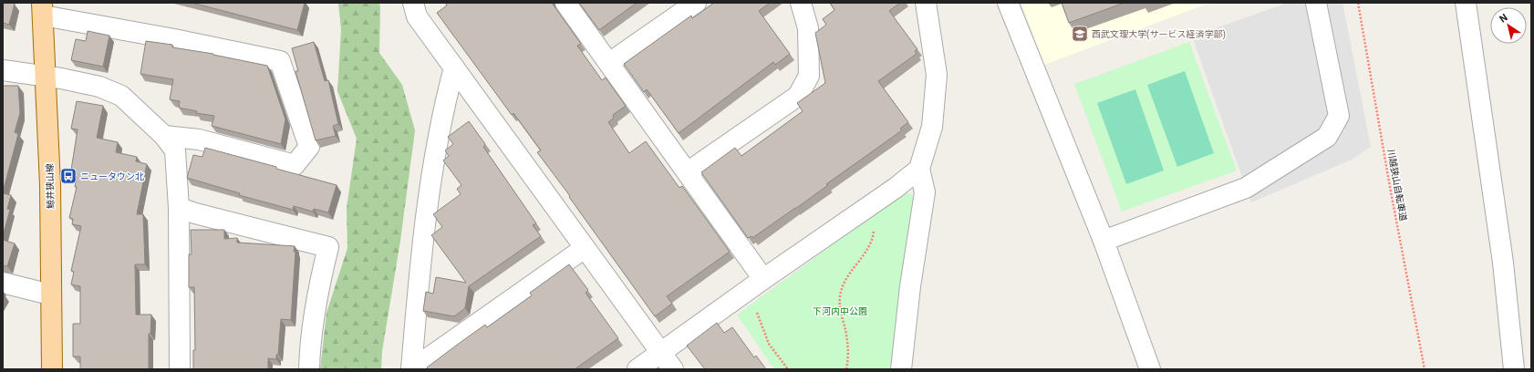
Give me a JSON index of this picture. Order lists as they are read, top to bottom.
{
  "streets": {
    "main road": ["鯨井狭山線"],
    "path": ["川越狭山自転車道"]
  },
  "parks": ["下河内中公園"],
  "places": {
    "school or university": ["西武文理大学(サービス経済学部)"],
    "bus stop": ["ニュータウン北"]
  },
  "north": "top left"
}
